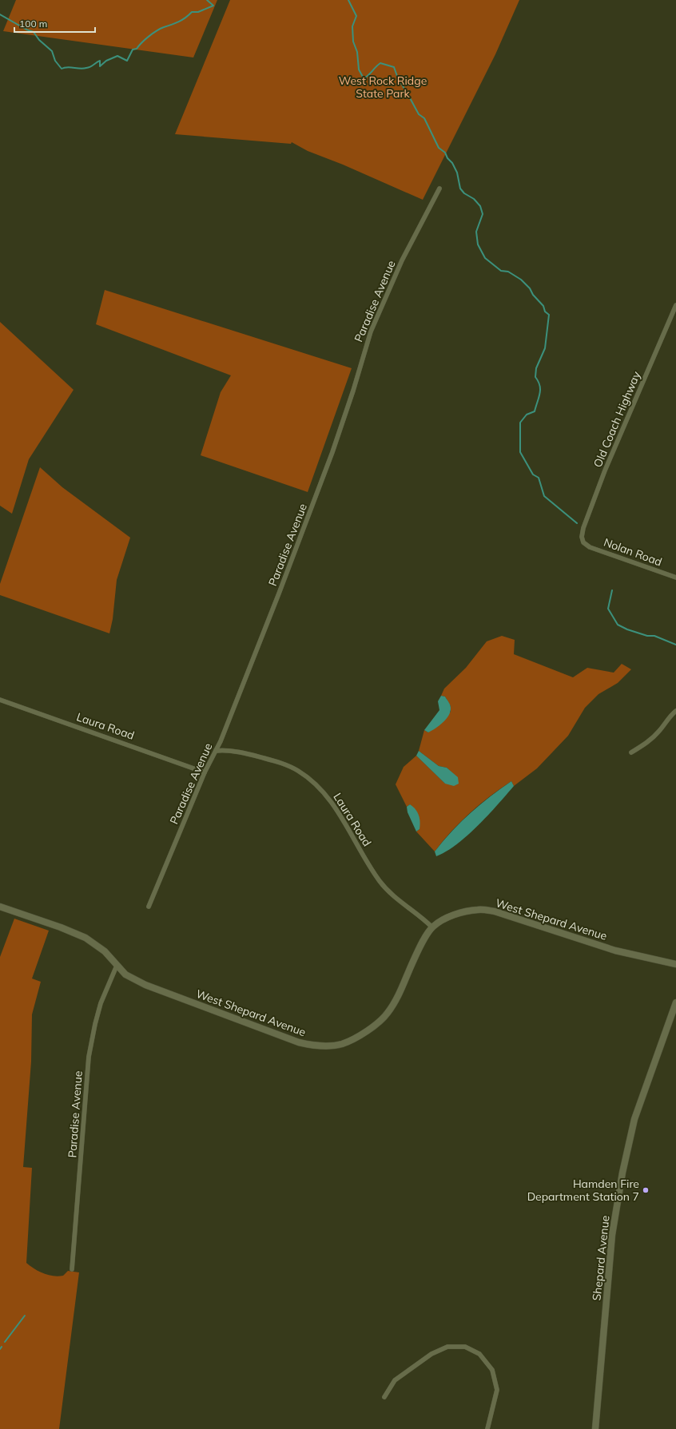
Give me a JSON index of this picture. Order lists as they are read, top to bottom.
{
  "streets": {
    "street": [
      "Paradise Avenue",
      "Old Coach Highway",
      "Nolan Road",
      "Laura Road",
      "West Shepard Avenue",
      "Shepard Avenue"
    ]
  },
  "crossings": [
    ["Paradise Avenue", "Laura Road"],
    ["Paradise Avenue", "West Shepard Avenue"],
    ["Old Coach Highway", "Nolan Road"],
    ["Laura Road", "West Shepard Avenue"]
  ],
  "parks": ["West Rock Ridge State Park"],
  "places": ["Hamden Fire Department Station 7"],
  "scale_bar": "100 m"
}
